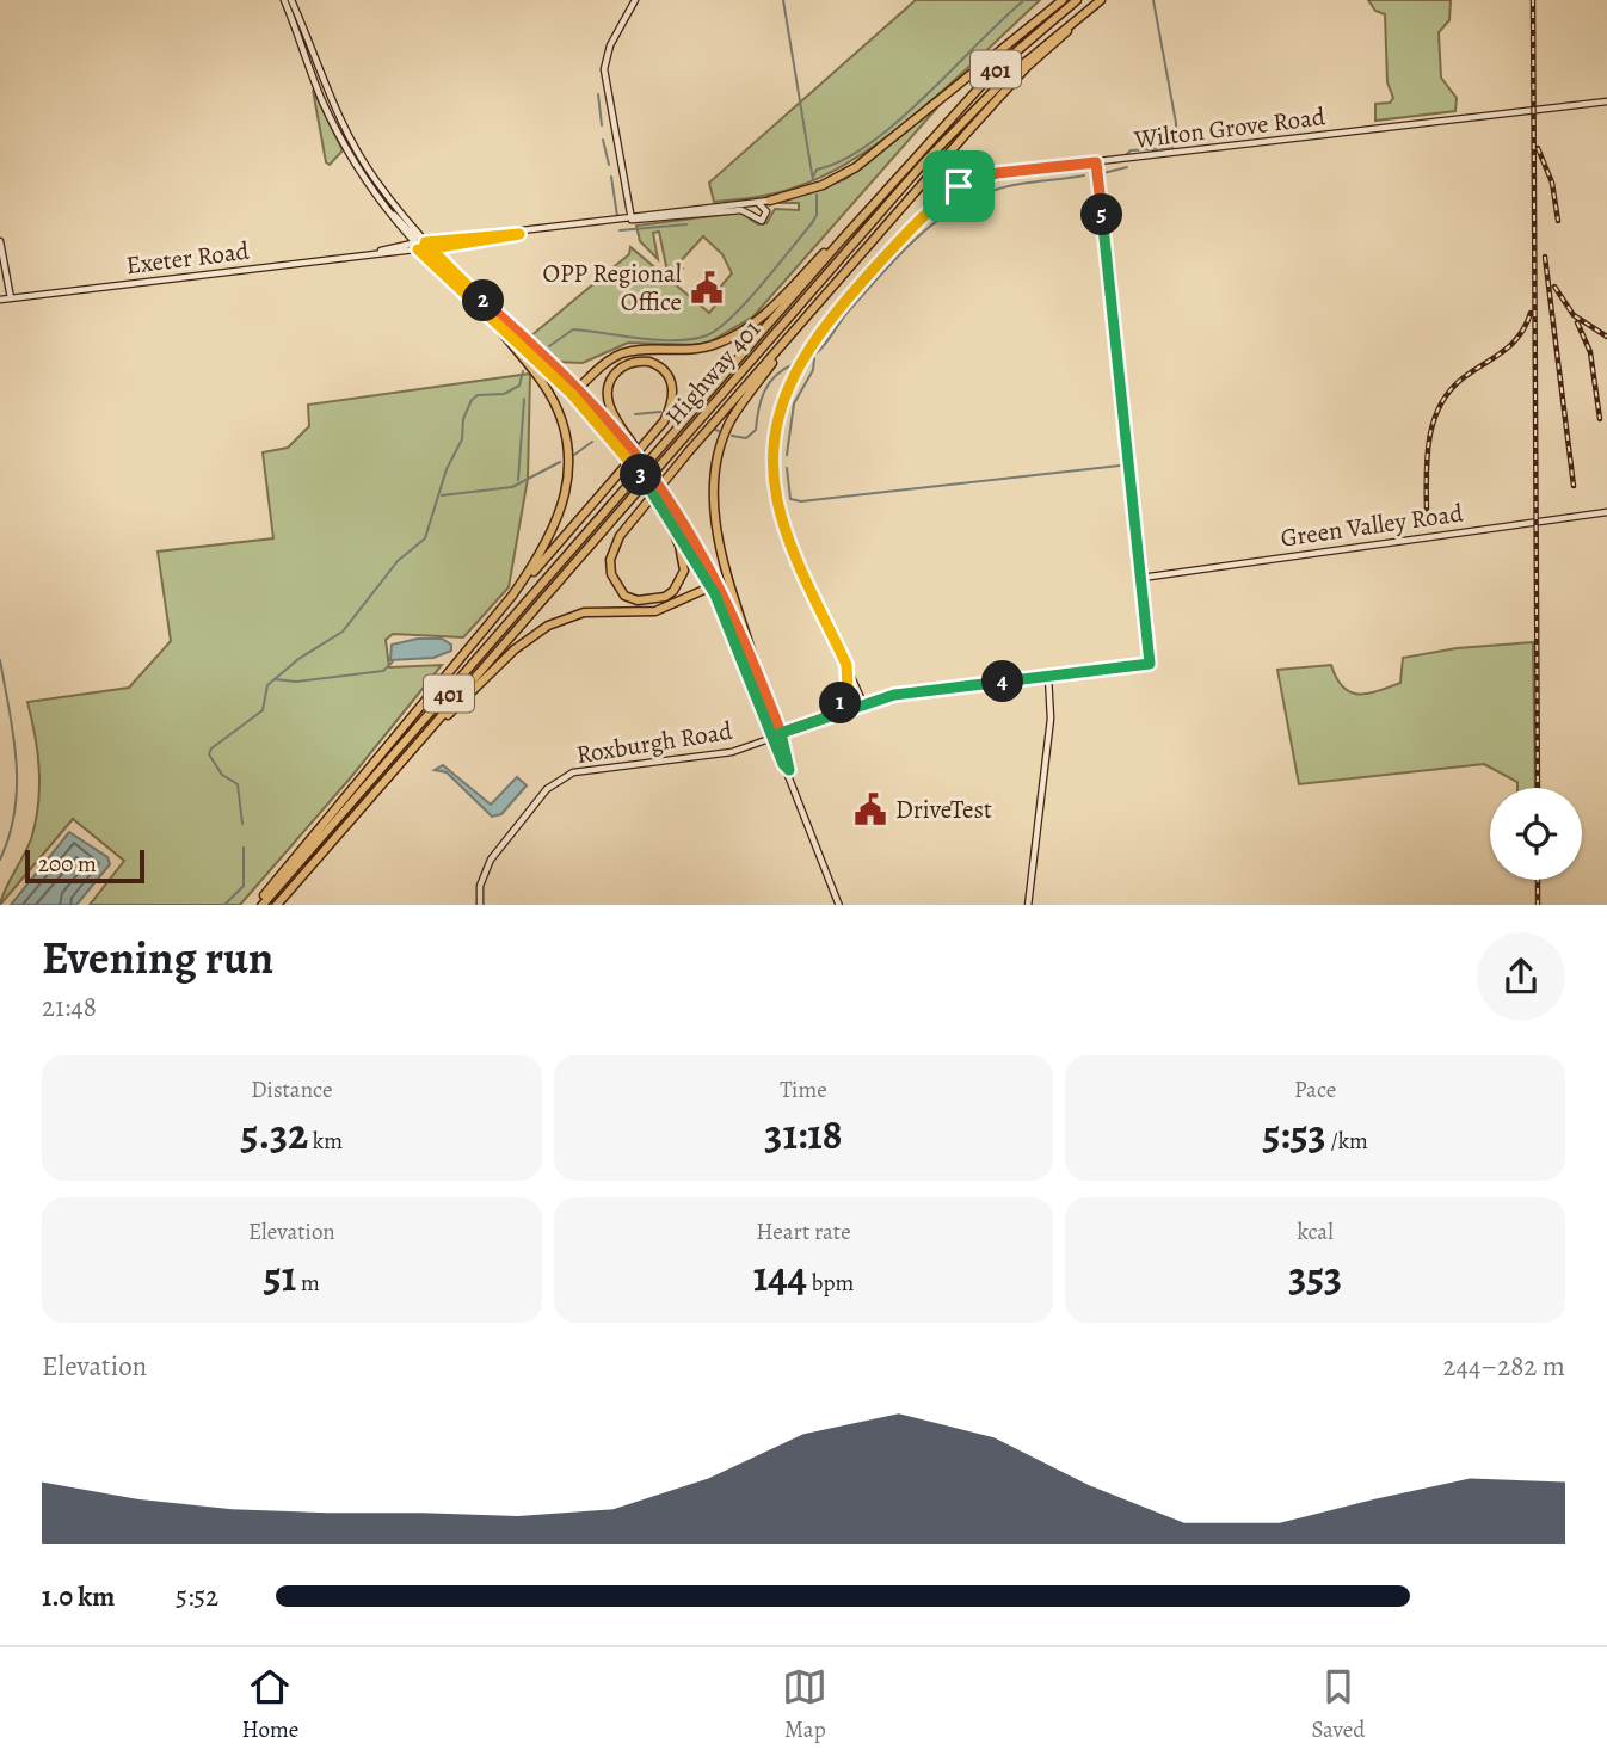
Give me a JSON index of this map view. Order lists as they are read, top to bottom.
{
  "streets": {
    "highway": ["401", "Highway 401"],
    "main road": [
      "Wilton Grove Road",
      "Exeter Road",
      "Green Valley Road",
      "Roxburgh Road"
    ]
  },
  "crossings": [
    ["Wilton Grove Road", "Roxburgh Road"],
    ["Green Valley Road", "Roxburgh Road"]
  ],
  "places": {
    "public building": ["OPP Regional Office", "DriveTest"]
  },
  "scale_bar": "200 m",
  "page": {
    "pins": [
      "5",
      "2",
      "3",
      "4",
      "1"
    ],
    "scale": "200 m",
    "heading": ["Evening run", "21:48"],
    "stats": [
      ["Distance", "5.32 km"],
      ["Time", "31:18"],
      ["Pace", "5:53 /km"],
      ["Elevation", "51 m"],
      ["Heart rate", "144 bpm"],
      ["kcal", "353"]
    ],
    "chart": ["Elevation", "244–282 m"],
    "list": [
      {
        "name": "1.0 km",
        "note": "5:52"
      }
    ],
    "tabs": ["Home", "Map", "Saved"]
  }
}
